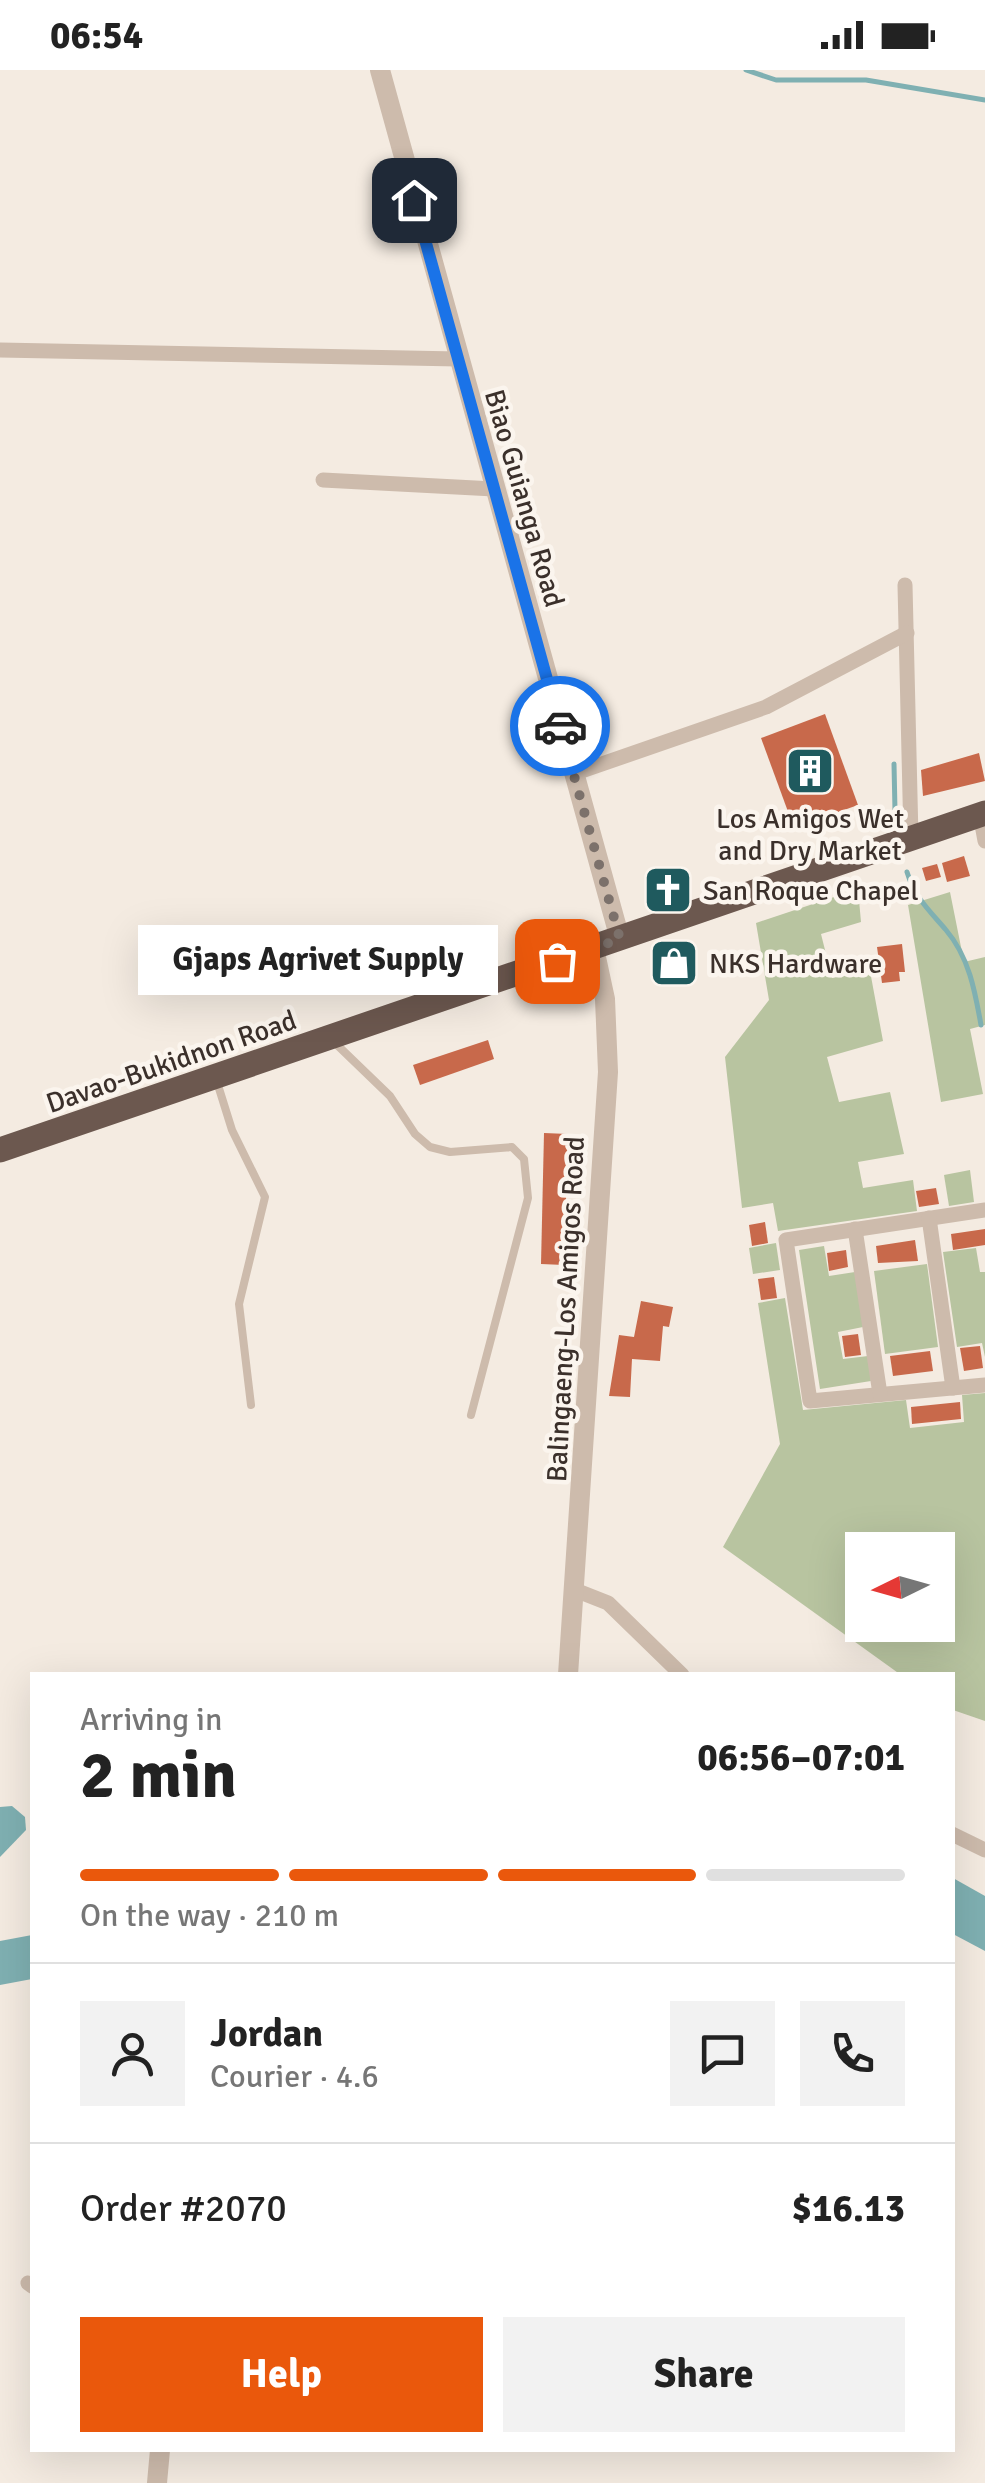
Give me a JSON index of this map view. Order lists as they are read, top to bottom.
{
  "streets": {
    "highway": ["Davao-Bukidnon Road"],
    "street": ["Biao Guianga Road", "Balingaeng-Los Amigos Road"]
  },
  "crossings": [
    ["Biao Guianga Road", "Davao-Bukidnon Road"],
    ["Davao-Bukidnon Road", "Balingaeng-Los Amigos Road"]
  ],
  "places": {
    "building": ["Los Amigos Wet and Dry Market"],
    "church": ["San Roque Chapel"],
    "other": ["Gjaps Agrivet Supply"],
    "shop": ["NKS Hardware"]
  },
  "north": "left",
  "page": {
    "status": "06:54",
    "bubble": "Gjaps Agrivet Supply",
    "heading": ["2 min", "Arriving in", "06:56–07:01"],
    "panel": [
      "Jordan",
      "Courier · 4.6",
      "Order #2070",
      "$16.13"
    ],
    "bar": "On the way · 210 m",
    "buttons": ["Help", "Share"]
  }
}
